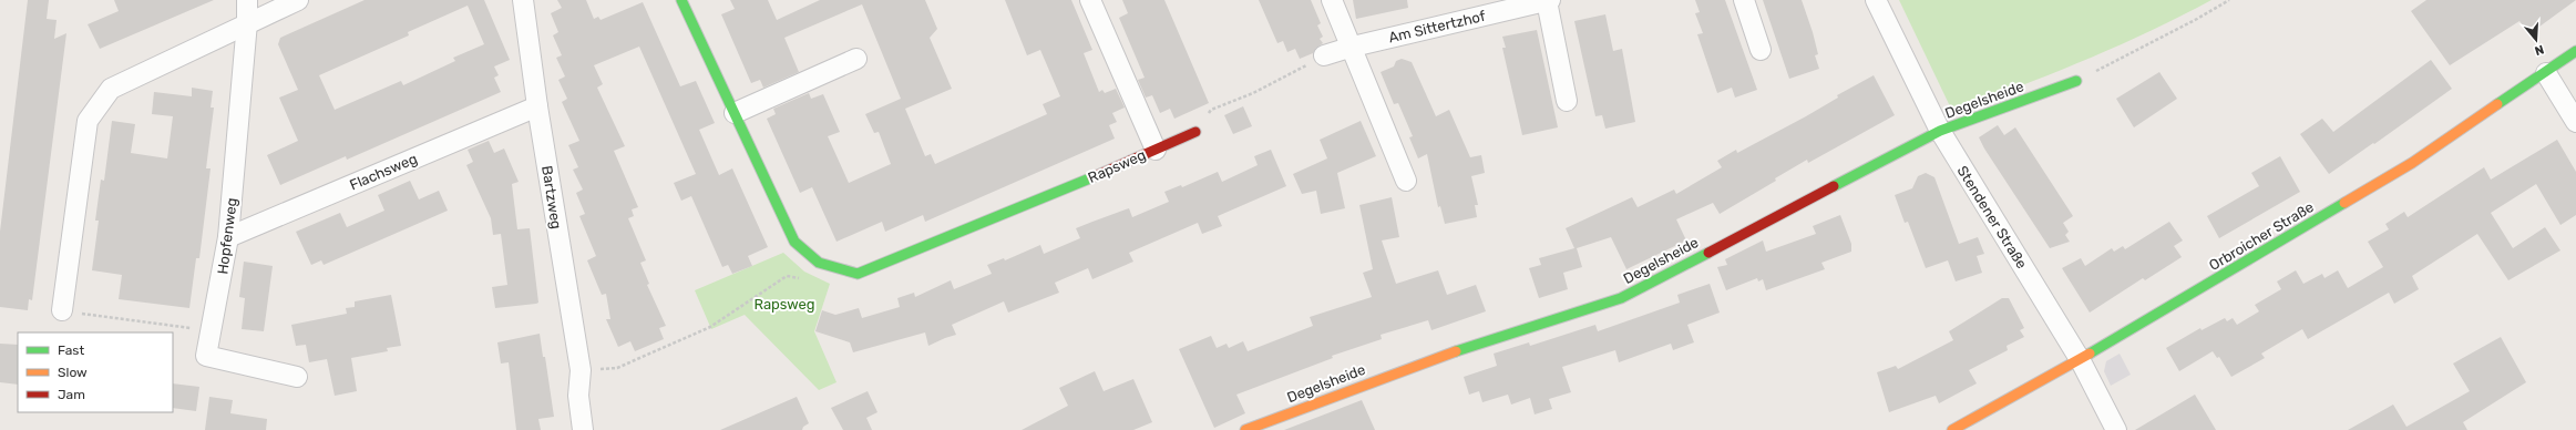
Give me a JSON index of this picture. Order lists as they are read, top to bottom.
{
  "streets": {
    "street": [
      "Am Sittertzhof",
      "Degelsheide",
      "Rapsweg",
      "Flachsweg",
      "Bartzweg",
      "Stendener Straße",
      "Hopfenweg",
      "Orbroicher Straße"
    ]
  },
  "crossings": [
    ["Degelsheide", "Stendener Straße"],
    ["Flachsweg", "Bartzweg"],
    ["Flachsweg", "Hopfenweg"],
    ["Stendener Straße", "Orbroicher Straße"]
  ],
  "parks": ["Rapsweg"],
  "legend": ["Fast", "Slow", "Jam"],
  "north": "bottom"
}
